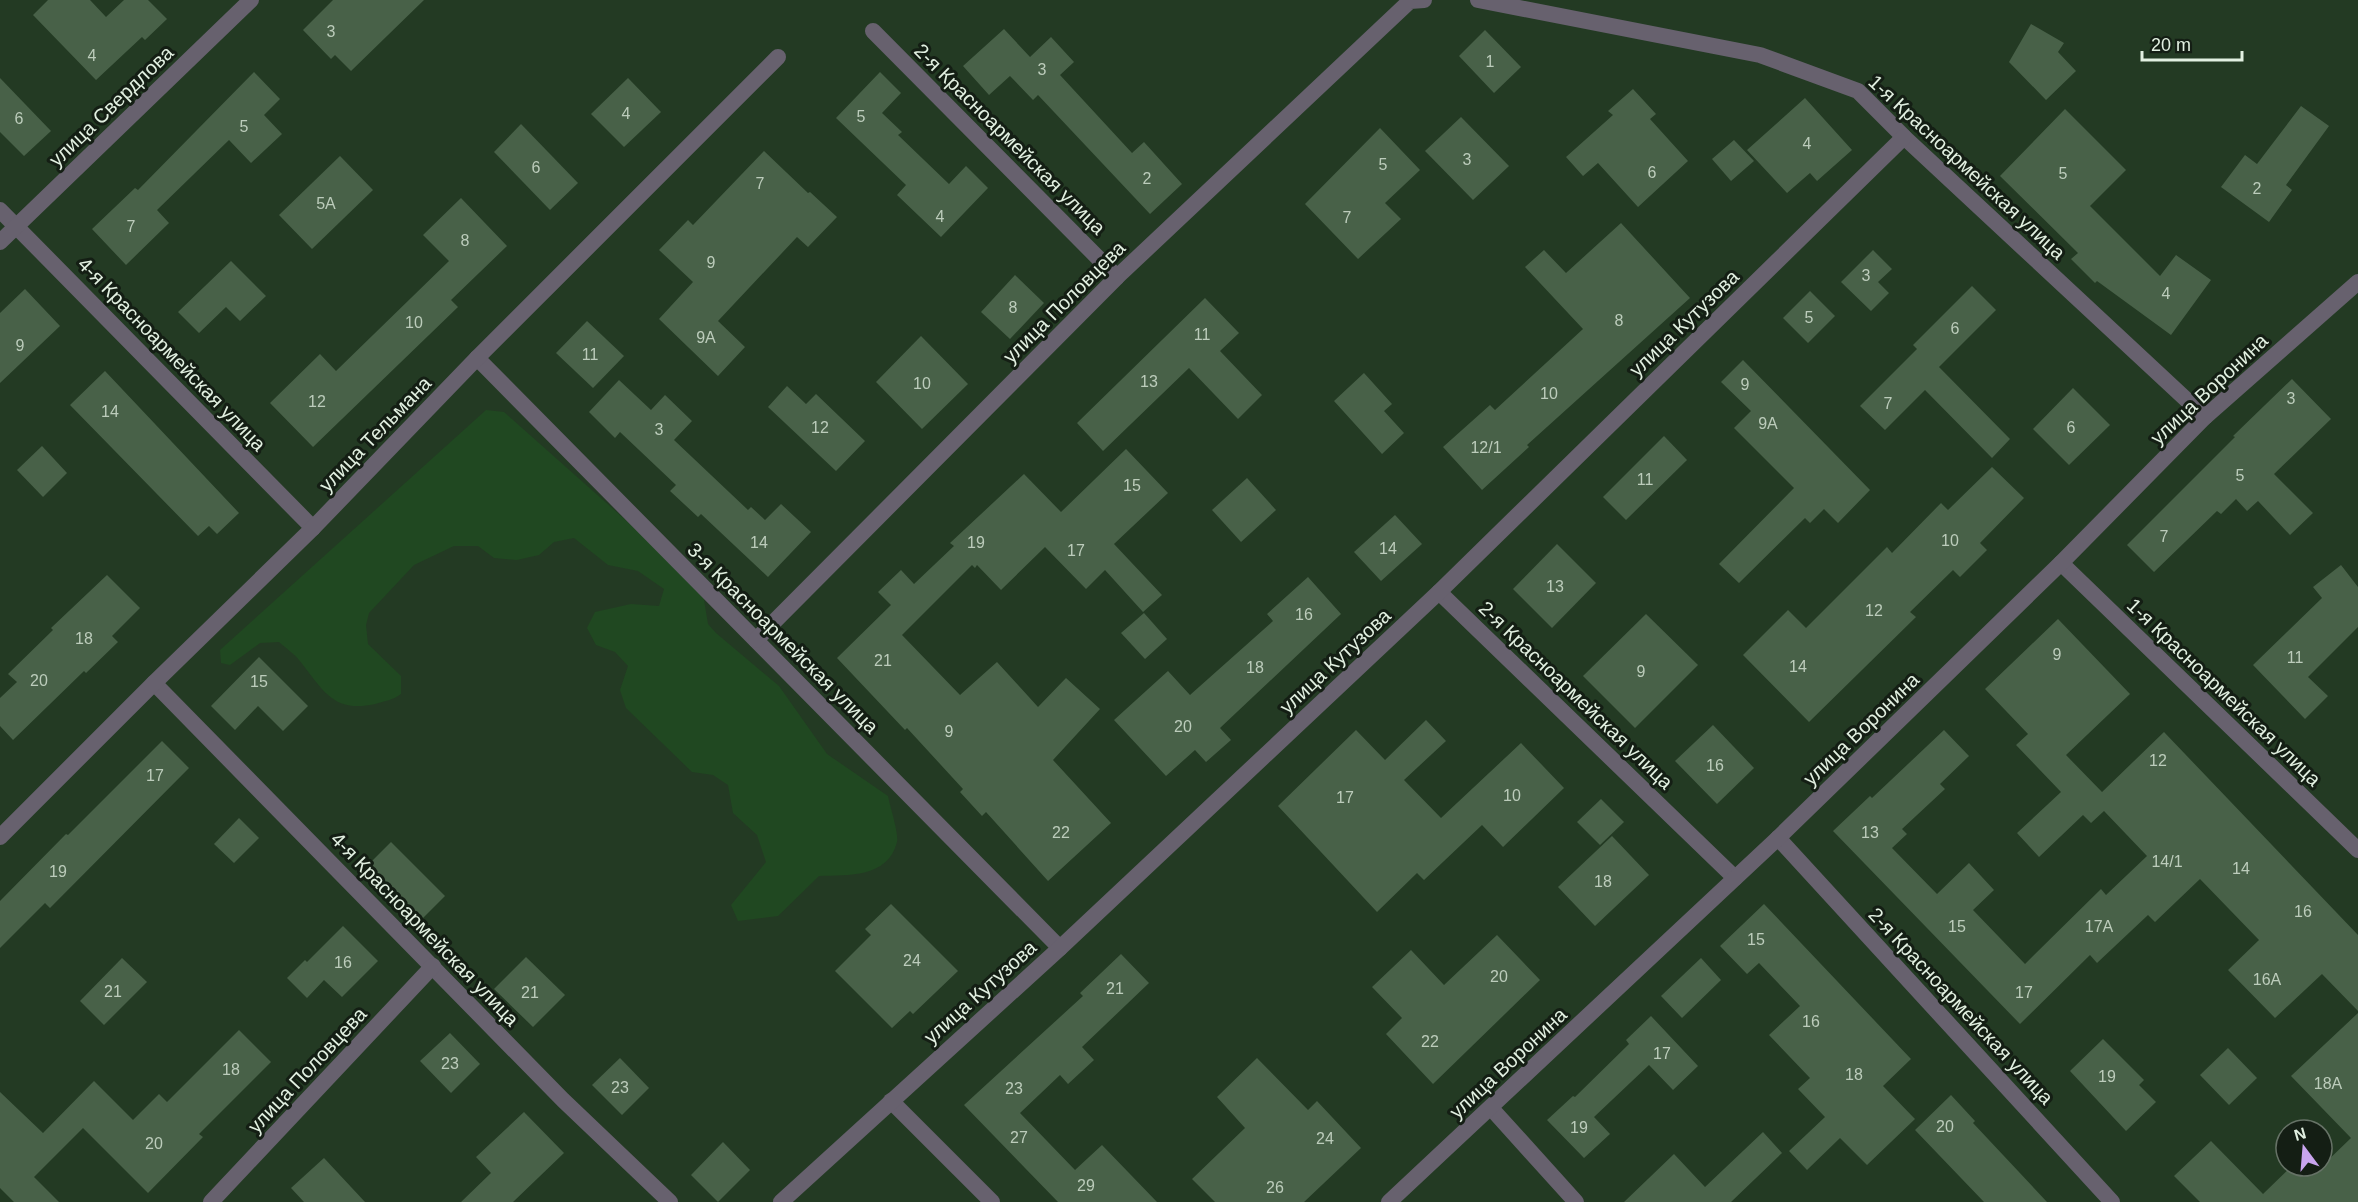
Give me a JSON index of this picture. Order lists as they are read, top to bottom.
{
  "streets": {
    "street": [
      "улица Свердлова",
      "2-я Красноармейская улица",
      "1-я Красноармейская улица",
      "улица Половцева",
      "улица Кутузова",
      "4-я Красноармейская улица",
      "улица Воронина",
      "улица Тельмана",
      "3-я Красноармейская улица"
    ]
  },
  "crossings": [
    ["улица Свердлова", "4-я Красноармейская улица"],
    ["2-я Красноармейская улица", "улица Половцева"],
    ["2-я Красноармейская улица", "улица Кутузова"],
    ["2-я Красноармейская улица", "улица Воронина"],
    ["1-я Красноармейская улица", "улица Кутузова"],
    ["1-я Красноармейская улица", "улица Воронина"],
    ["улица Половцева", "4-я Красноармейская улица"],
    ["улица Половцева", "3-я Красноармейская улица"],
    ["улица Кутузова", "3-я Красноармейская улица"],
    ["4-я Красноармейская улица", "улица Тельмана"],
    ["улица Тельмана", "3-я Красноармейская улица"]
  ],
  "house_numbers": [
    "3",
    "4",
    "1",
    "3",
    "4",
    "5",
    "6",
    "5",
    "4",
    "3",
    "5",
    "6",
    "6",
    "5",
    "2",
    "7",
    "2",
    "5А",
    "4",
    "7",
    "7",
    "8",
    "9",
    "3",
    "4",
    "8",
    "5",
    "8",
    "10",
    "6",
    "11",
    "9А",
    "9",
    "11",
    "13",
    "10",
    "9",
    "10",
    "3",
    "12",
    "7",
    "14",
    "9А",
    "12",
    "6",
    "3",
    "12/1",
    "5",
    "11",
    "15",
    "7",
    "10",
    "14",
    "19",
    "14",
    "17",
    "13",
    "12",
    "16",
    "18",
    "9",
    "11",
    "21",
    "14",
    "18",
    "9",
    "20",
    "15",
    "20",
    "9",
    "12",
    "16",
    "17",
    "10",
    "17",
    "22",
    "13",
    "14/1",
    "14",
    "19",
    "18",
    "16",
    "15",
    "17А",
    "15",
    "24",
    "16",
    "20",
    "16А",
    "21",
    "21",
    "21",
    "17",
    "16",
    "22",
    "17",
    "23",
    "18",
    "18",
    "19",
    "18А",
    "23",
    "23",
    "20",
    "19",
    "27",
    "24",
    "20",
    "29",
    "26"
  ],
  "scale_bar": "20 m",
  "north": "top"
}
